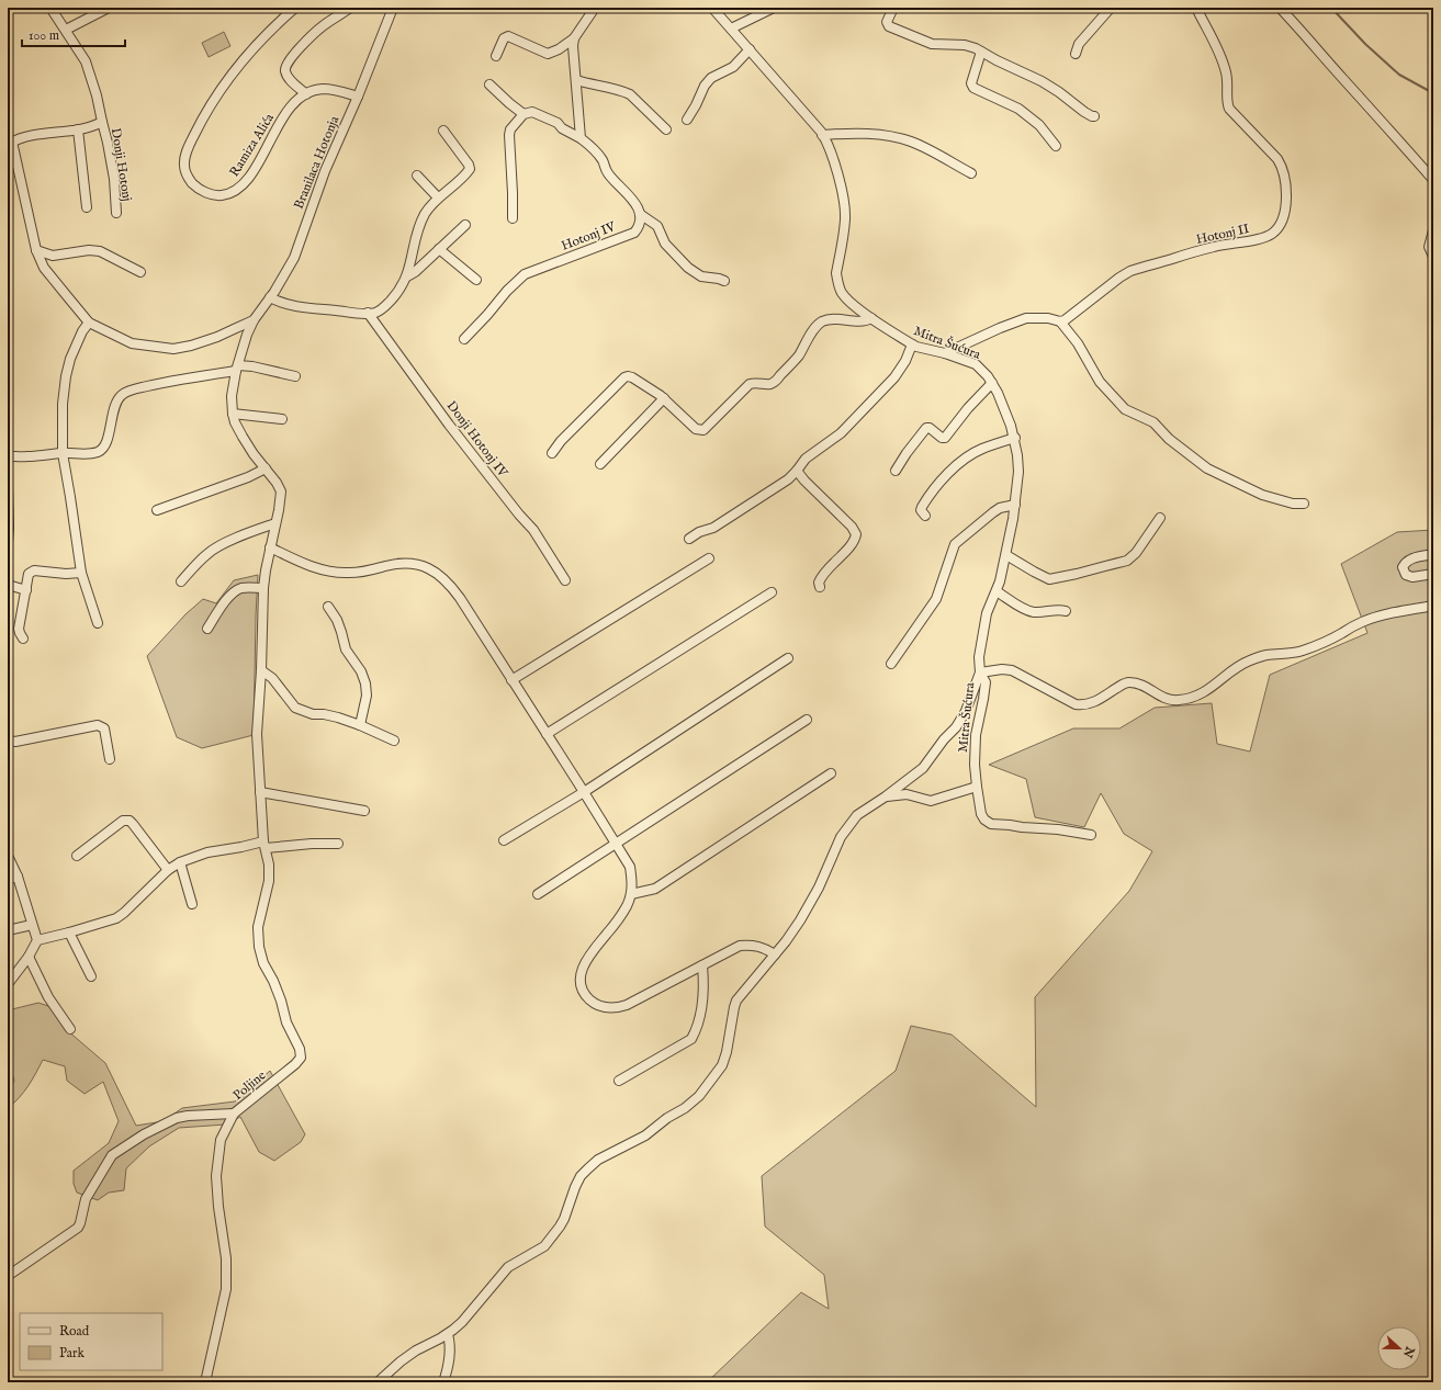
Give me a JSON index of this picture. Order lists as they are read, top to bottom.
{
  "streets": {
    "street": [
      "Ramiza Alića",
      "Branilaca Hotonja",
      "Donji Hotonj",
      "Hotonj II",
      "Hotonj IV",
      "Mitra Šućura",
      "Donji Hotonj IV",
      "Poljine"
    ]
  },
  "crossings": [
    ["Ramiza Alića", "Branilaca Hotonja"],
    ["Branilaca Hotonja", "Poljine"]
  ],
  "legend": ["Road", "Park"],
  "scale_bar": "100 m",
  "north": "right"
}
